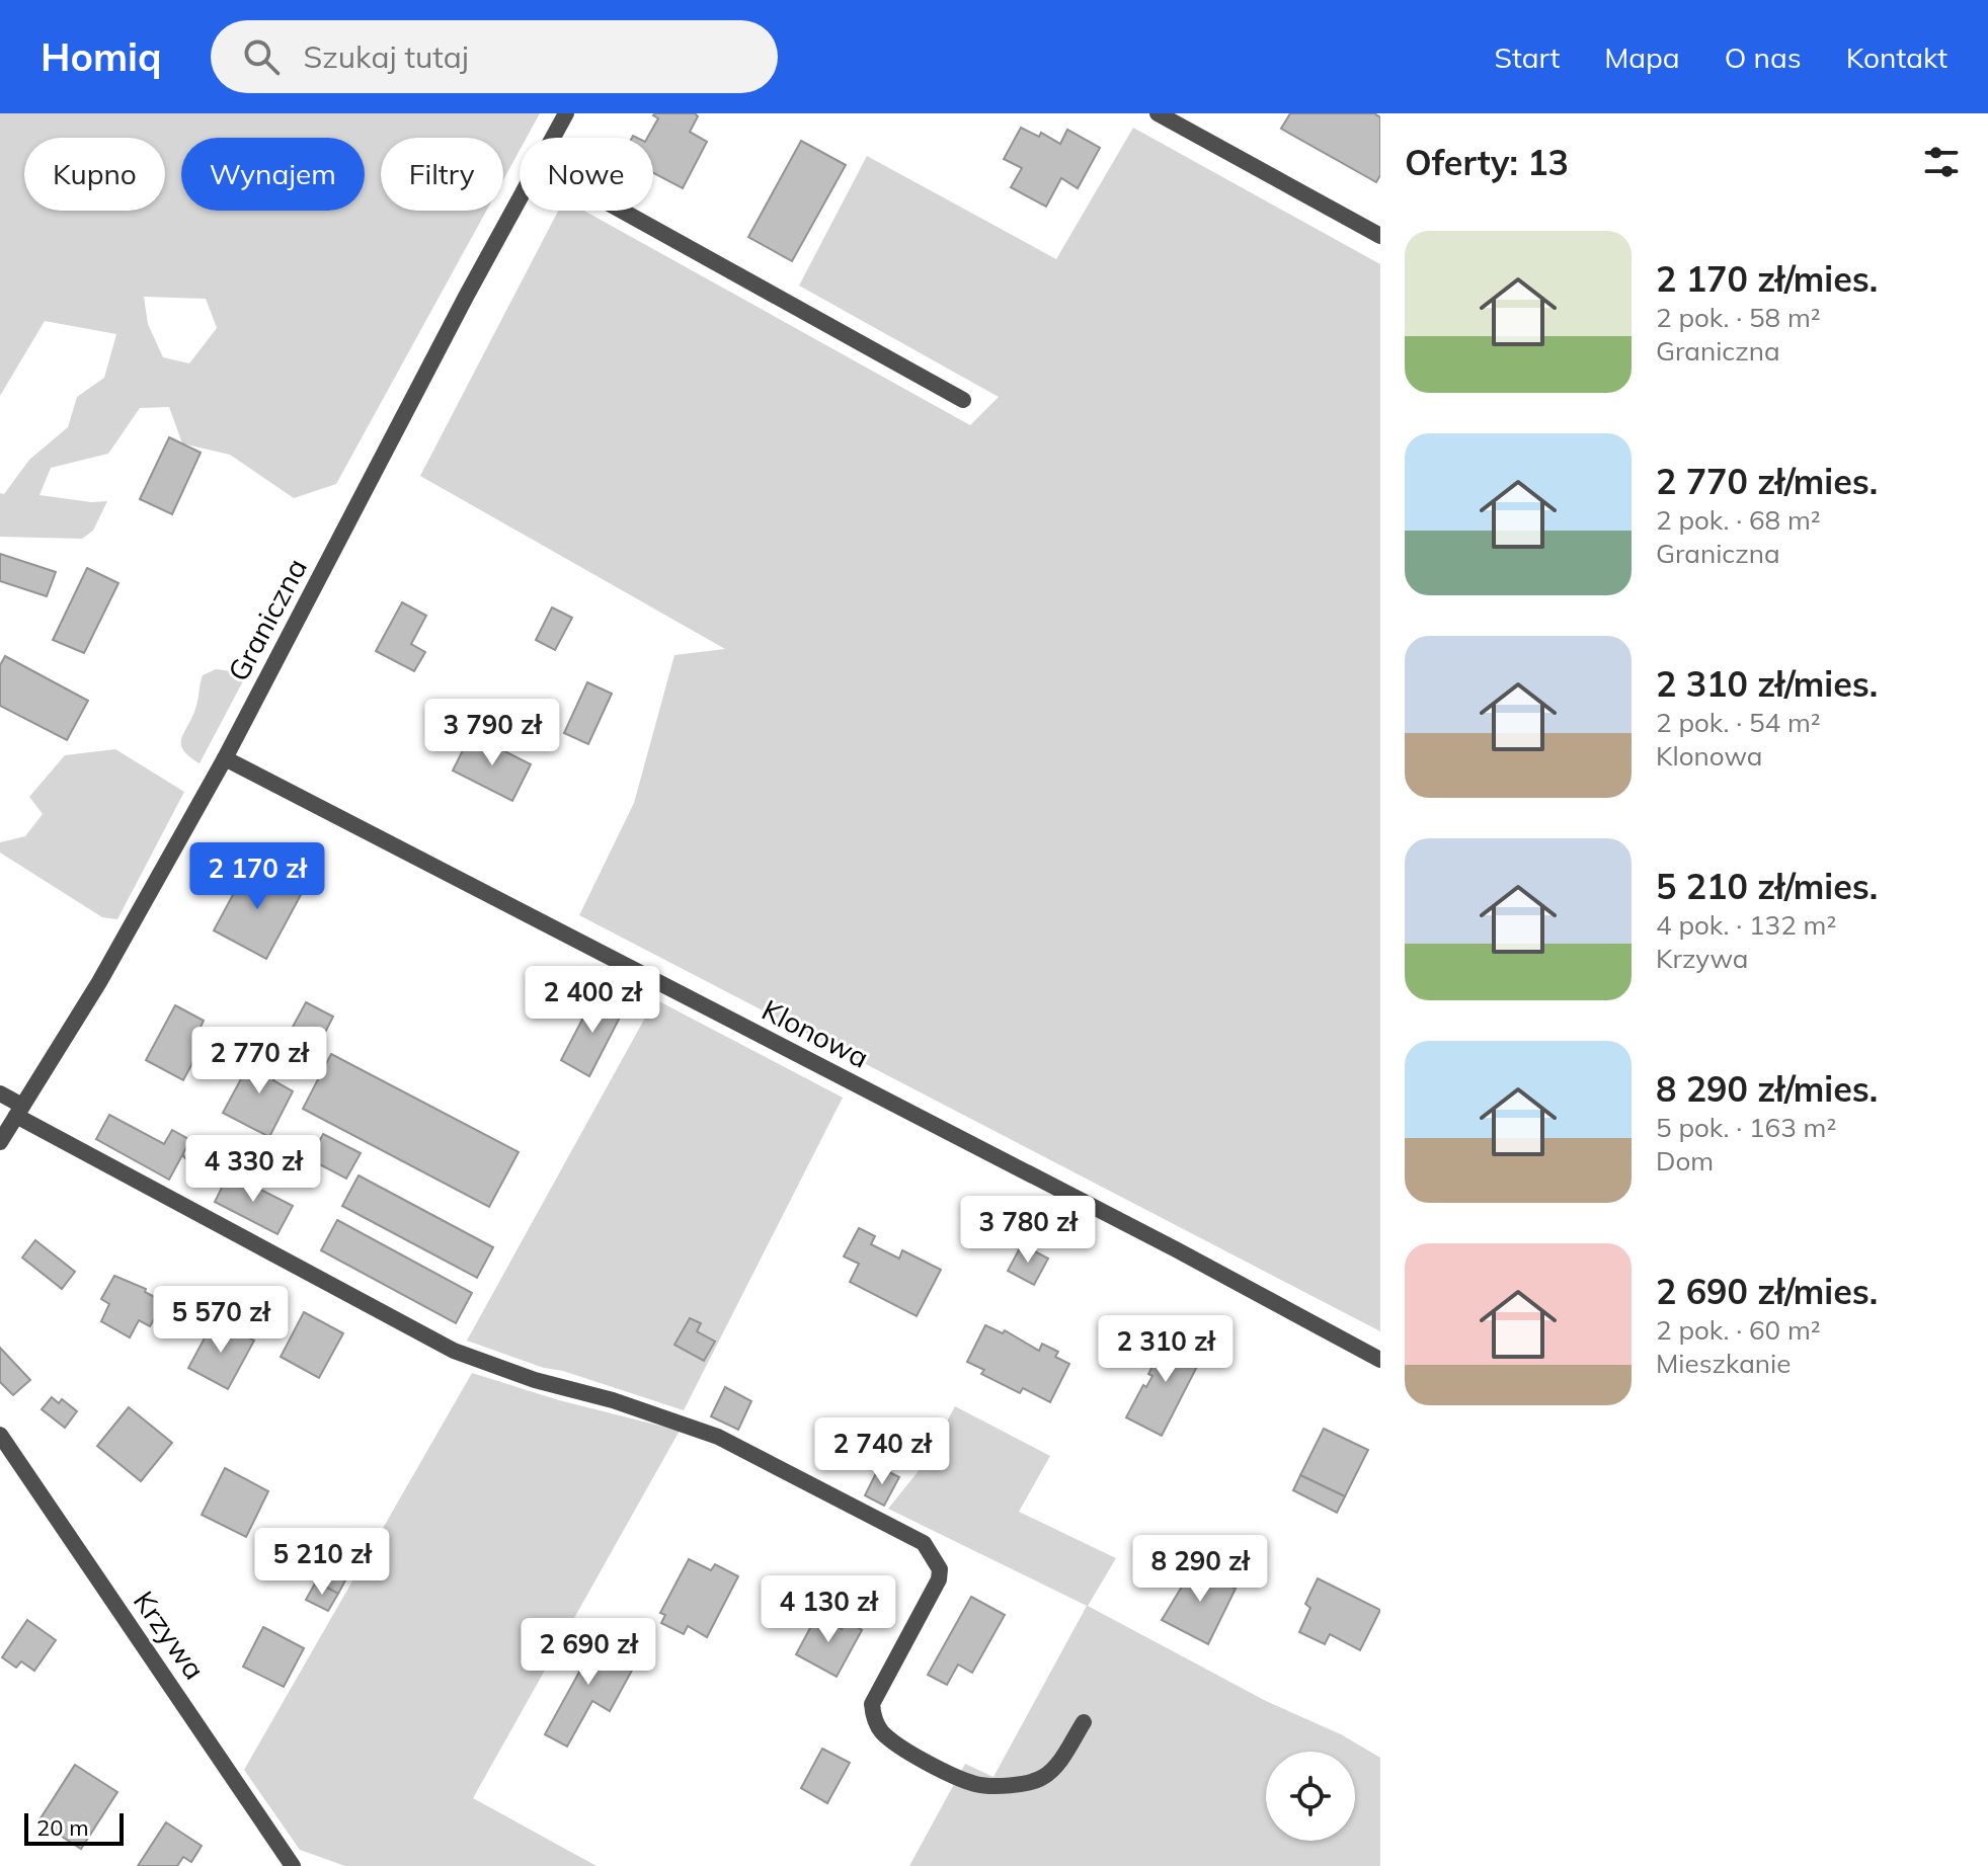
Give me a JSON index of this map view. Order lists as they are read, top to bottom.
{
  "streets": {
    "street": ["Graniczna", "Klonowa", "Krzywa"]
  },
  "crossings": [
    ["Graniczna", "Klonowa"]
  ],
  "scale_bar": "20 m",
  "page": {
    "header": "Homiq",
    "search": "Szukaj tutaj",
    "nav": [
      "Start",
      "Mapa",
      "O nas",
      "Kontakt"
    ],
    "heading": "Oferty: 13",
    "chip": [
      "Kupno",
      "Wynajem",
      "Filtry",
      "Nowe"
    ],
    "list": [
      {
        "name": "2 170 zł/mies.",
        "note": "2 pok. · 58 m² · Graniczna"
      },
      {
        "name": "2 770 zł/mies.",
        "note": "2 pok. · 68 m² · Graniczna"
      },
      {
        "name": "2 310 zł/mies.",
        "note": "2 pok. · 54 m² · Klonowa"
      },
      {
        "name": "5 210 zł/mies.",
        "note": "4 pok. · 132 m² · Krzywa"
      },
      {
        "name": "8 290 zł/mies.",
        "note": "5 pok. · 163 m² · Dom"
      },
      {
        "name": "2 690 zł/mies.",
        "note": "2 pok. · 60 m² · Mieszkanie"
      }
    ],
    "price": [
      "3 790 zł",
      "2 170 zł",
      "2 400 zł",
      "2 770 zł",
      "4 330 zł",
      "3 780 zł",
      "5 570 zł",
      "2 310 zł",
      "2 740 zł",
      "5 210 zł",
      "8 290 zł",
      "4 130 zł",
      "2 690 zł"
    ],
    "scale": "20 m"
  }
}
